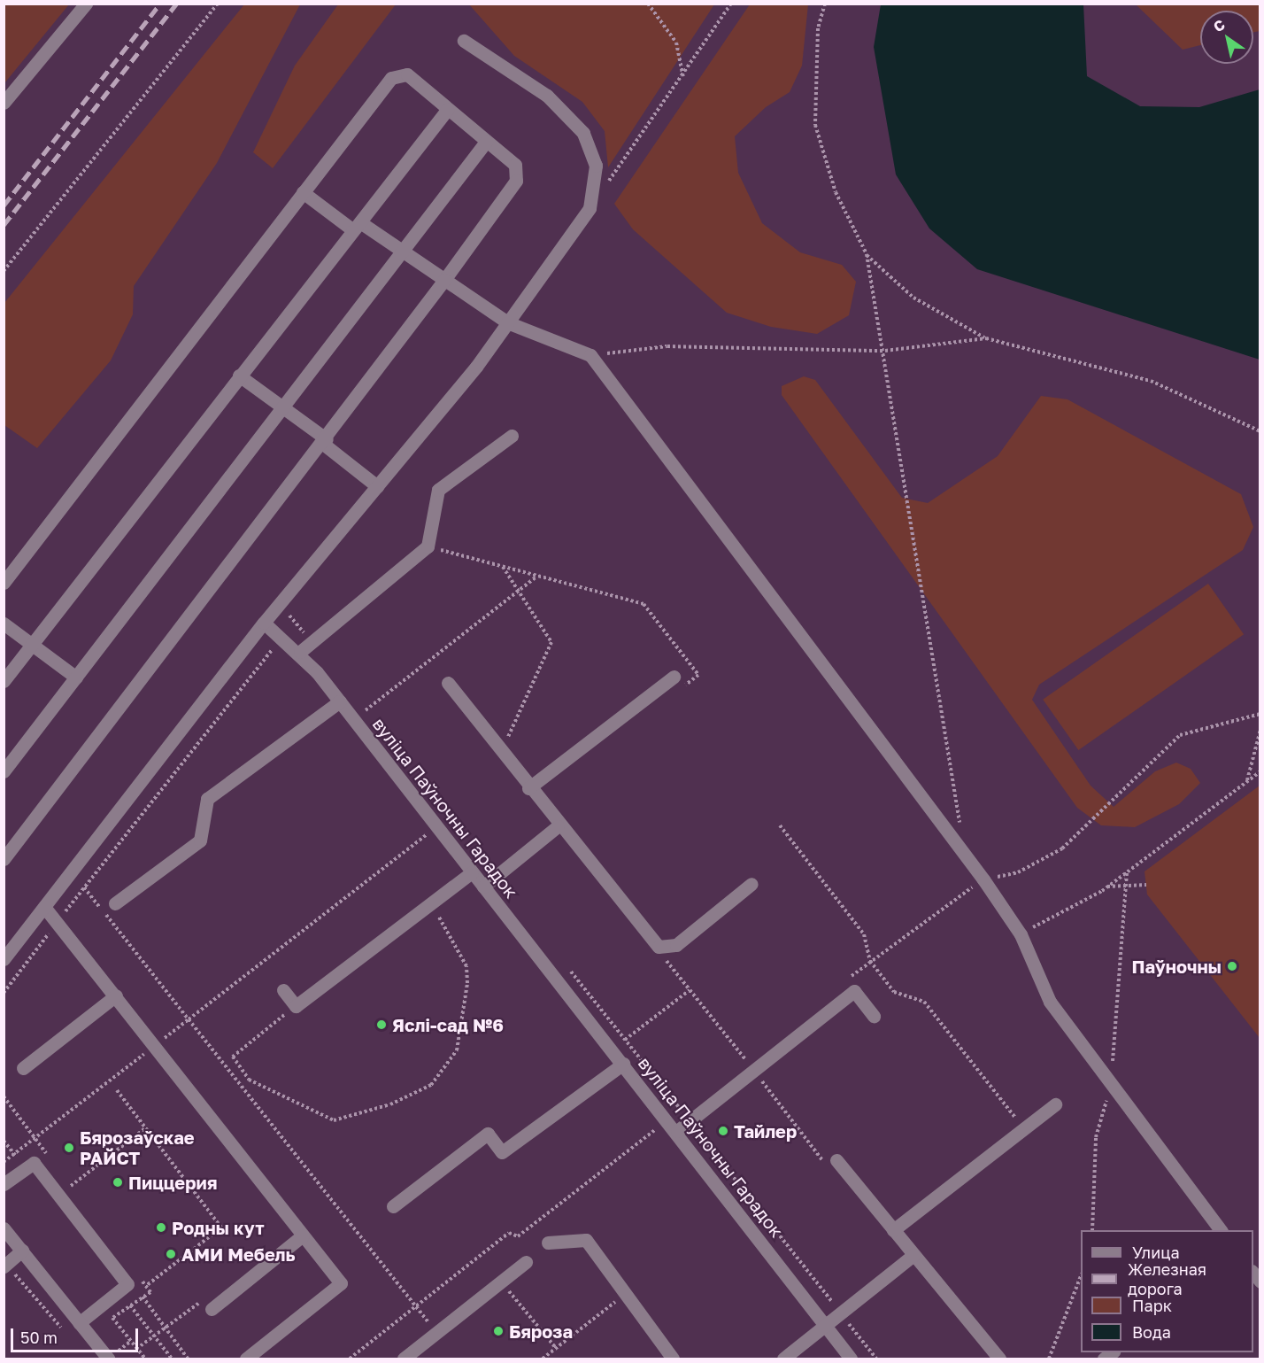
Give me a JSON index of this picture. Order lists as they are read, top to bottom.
{
  "streets": {
    "street": ["вуліца Паўночны Гарадок"]
  },
  "places": [
    "Паўночны",
    "Яслі-сад №6",
    "Тайлер",
    "Бярозаўскае РАЙСТ",
    "Пиццерия",
    "Родны кут",
    "АМИ Мебель",
    "Бяроза"
  ],
  "legend": [
    "Улица",
    "Железная дорога",
    "Парк",
    "Вода"
  ],
  "scale_bar": "50 m",
  "north": "top left"
}
